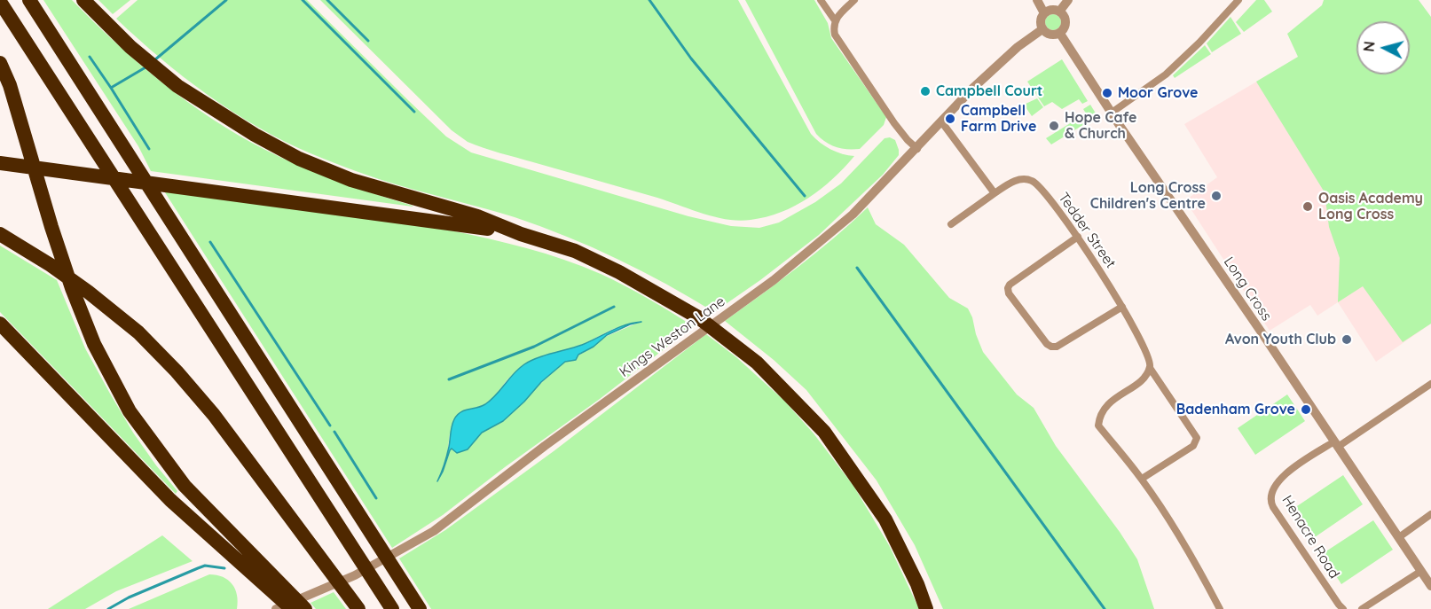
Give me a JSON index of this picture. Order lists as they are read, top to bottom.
{
  "streets": {
    "street": [
      "Tedder Street",
      "Long Cross",
      "Kings Weston Lane",
      "Henacre Road"
    ]
  },
  "crossings": [
    ["Long Cross", "Kings Weston Lane"],
    ["Long Cross", "Henacre Road"]
  ],
  "places": [
    "Campbell Court",
    "Moor Grove",
    "Campbell Farm Drive",
    "Hope Cafe & Church",
    "Long Cross Children's Centre",
    "Oasis Academy Long Cross",
    "Avon Youth Club",
    "Badenham Grove"
  ],
  "north": "left"
}
